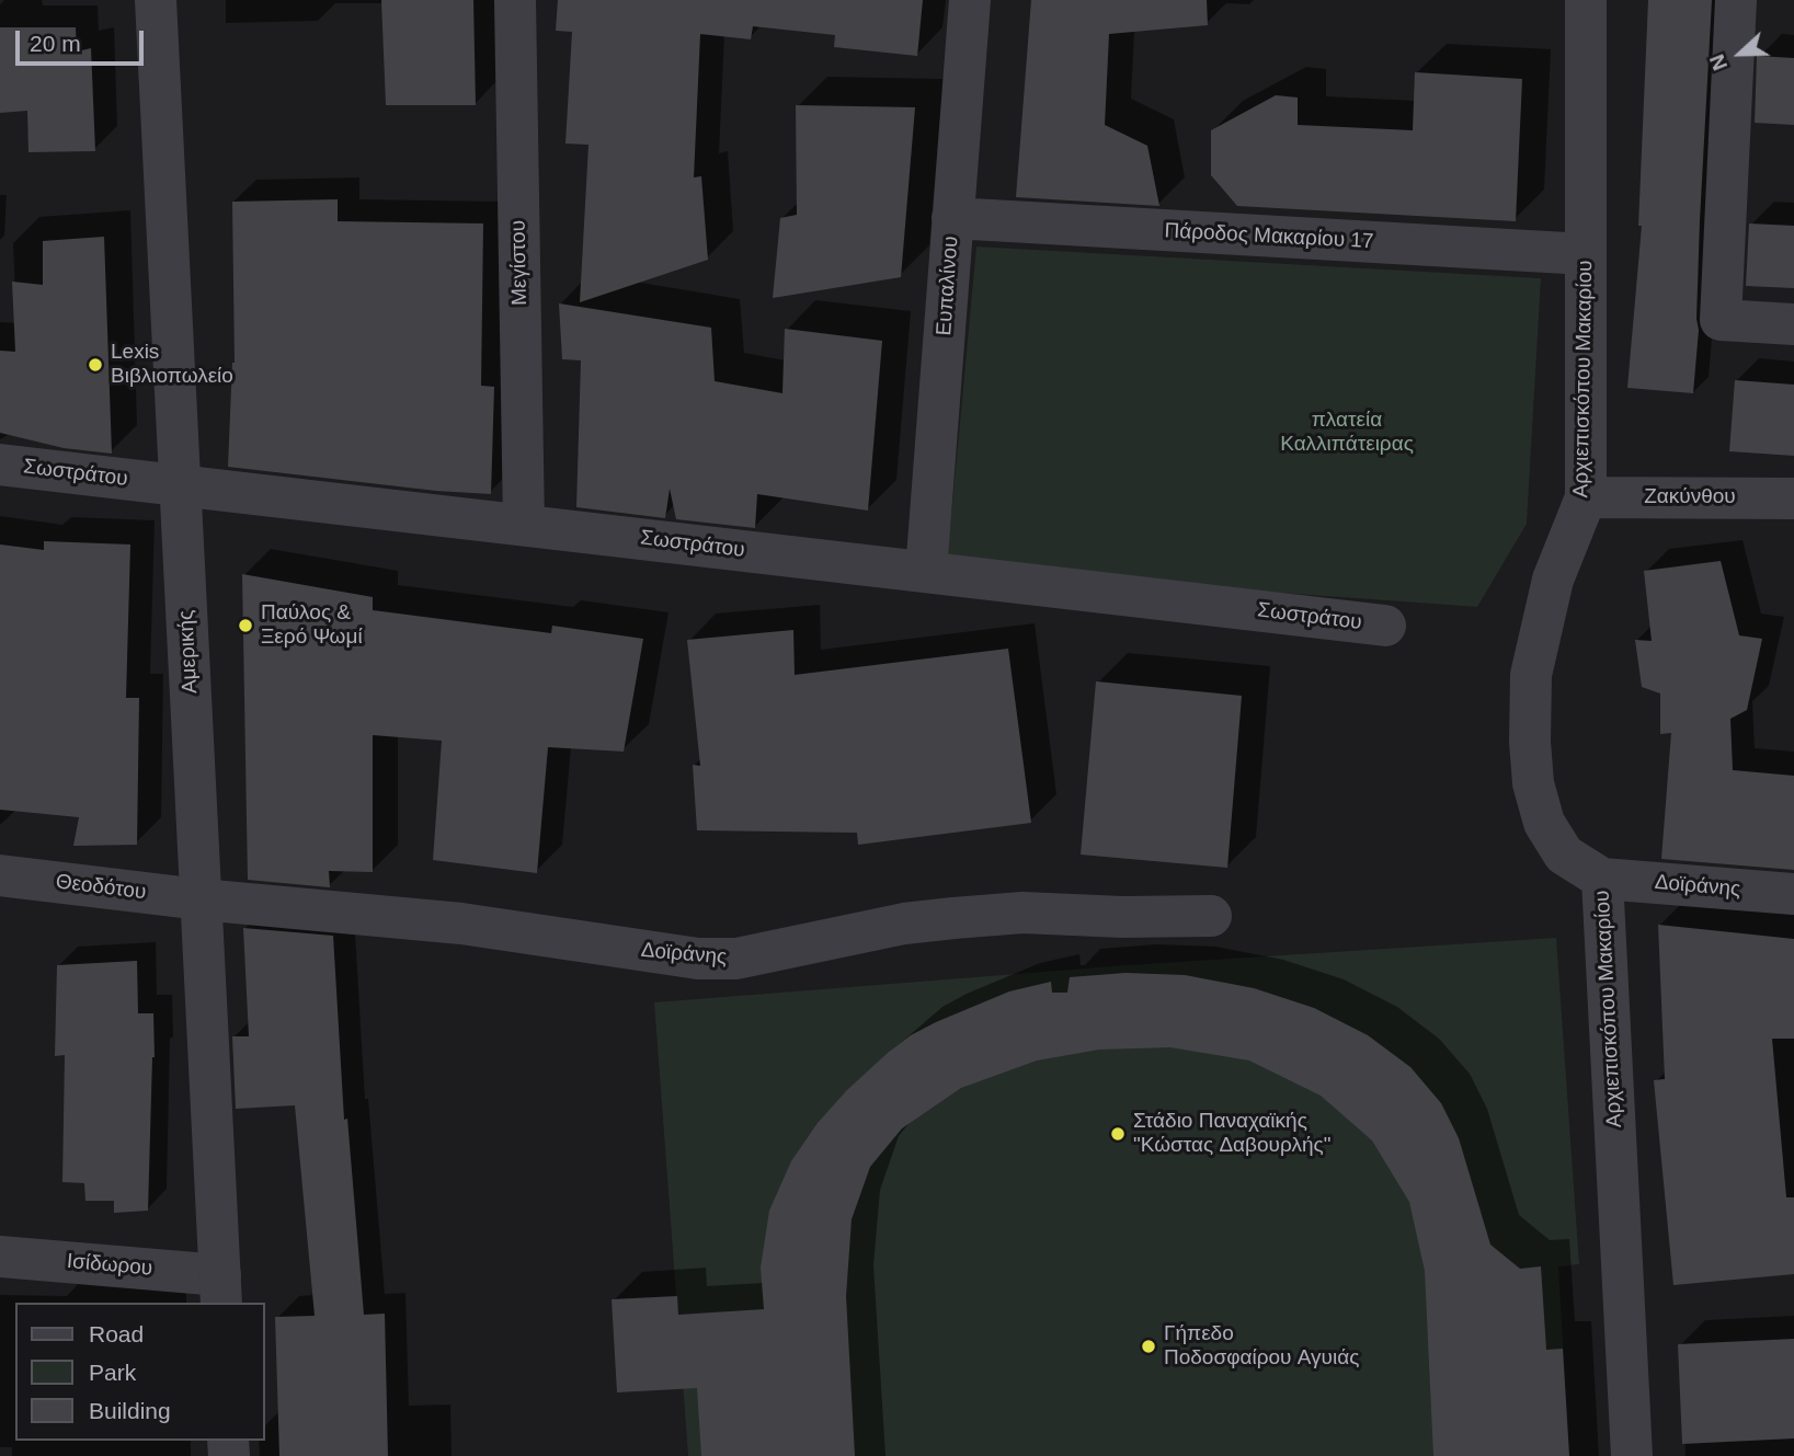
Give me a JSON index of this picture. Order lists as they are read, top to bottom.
{
  "streets": {
    "street": [
      "Πάροδος Μακαρίου 17",
      "Μεγίστου",
      "Ευπαλίνου",
      "Αρχιεπισκόπου Μακαρίου",
      "Σωστράτου",
      "Ζακύνθου",
      "Αμερικής",
      "Δοϊράνης",
      "Θεοδότου",
      "Ισίδωρου"
    ]
  },
  "crossings": [
    ["Πάροδος Μακαρίου 17", "Ευπαλίνου"],
    ["Πάροδος Μακαρίου 17", "Αρχιεπισκόπου Μακαρίου"],
    ["Μεγίστου", "Σωστράτου"],
    ["Ευπαλίνου", "Σωστράτου"],
    ["Αρχιεπισκόπου Μακαρίου", "Ζακύνθου"],
    ["Αρχιεπισκόπου Μακαρίου", "Δοϊράνης"],
    ["Σωστράτου", "Αμερικής"],
    ["Αμερικής", "Δοϊράνης"],
    ["Αμερικής", "Θεοδότου"],
    ["Αμερικής", "Ισίδωρου"],
    ["Δοϊράνης", "Θεοδότου"]
  ],
  "parks": ["πλατεία Καλλιπάτειρας"],
  "places": [
    "Lexis Βιβλιοπωλείο",
    "Παύλος & Ξερό Ψωμί",
    "Στάδιο Παναχαϊκής \"Κώστας Δαβουρλής\"",
    "Γήπεδο Ποδοσφαίρου Αγυιάς"
  ],
  "legend": ["Road", "Park", "Building"],
  "scale_bar": "20 m",
  "north": "left"
}
